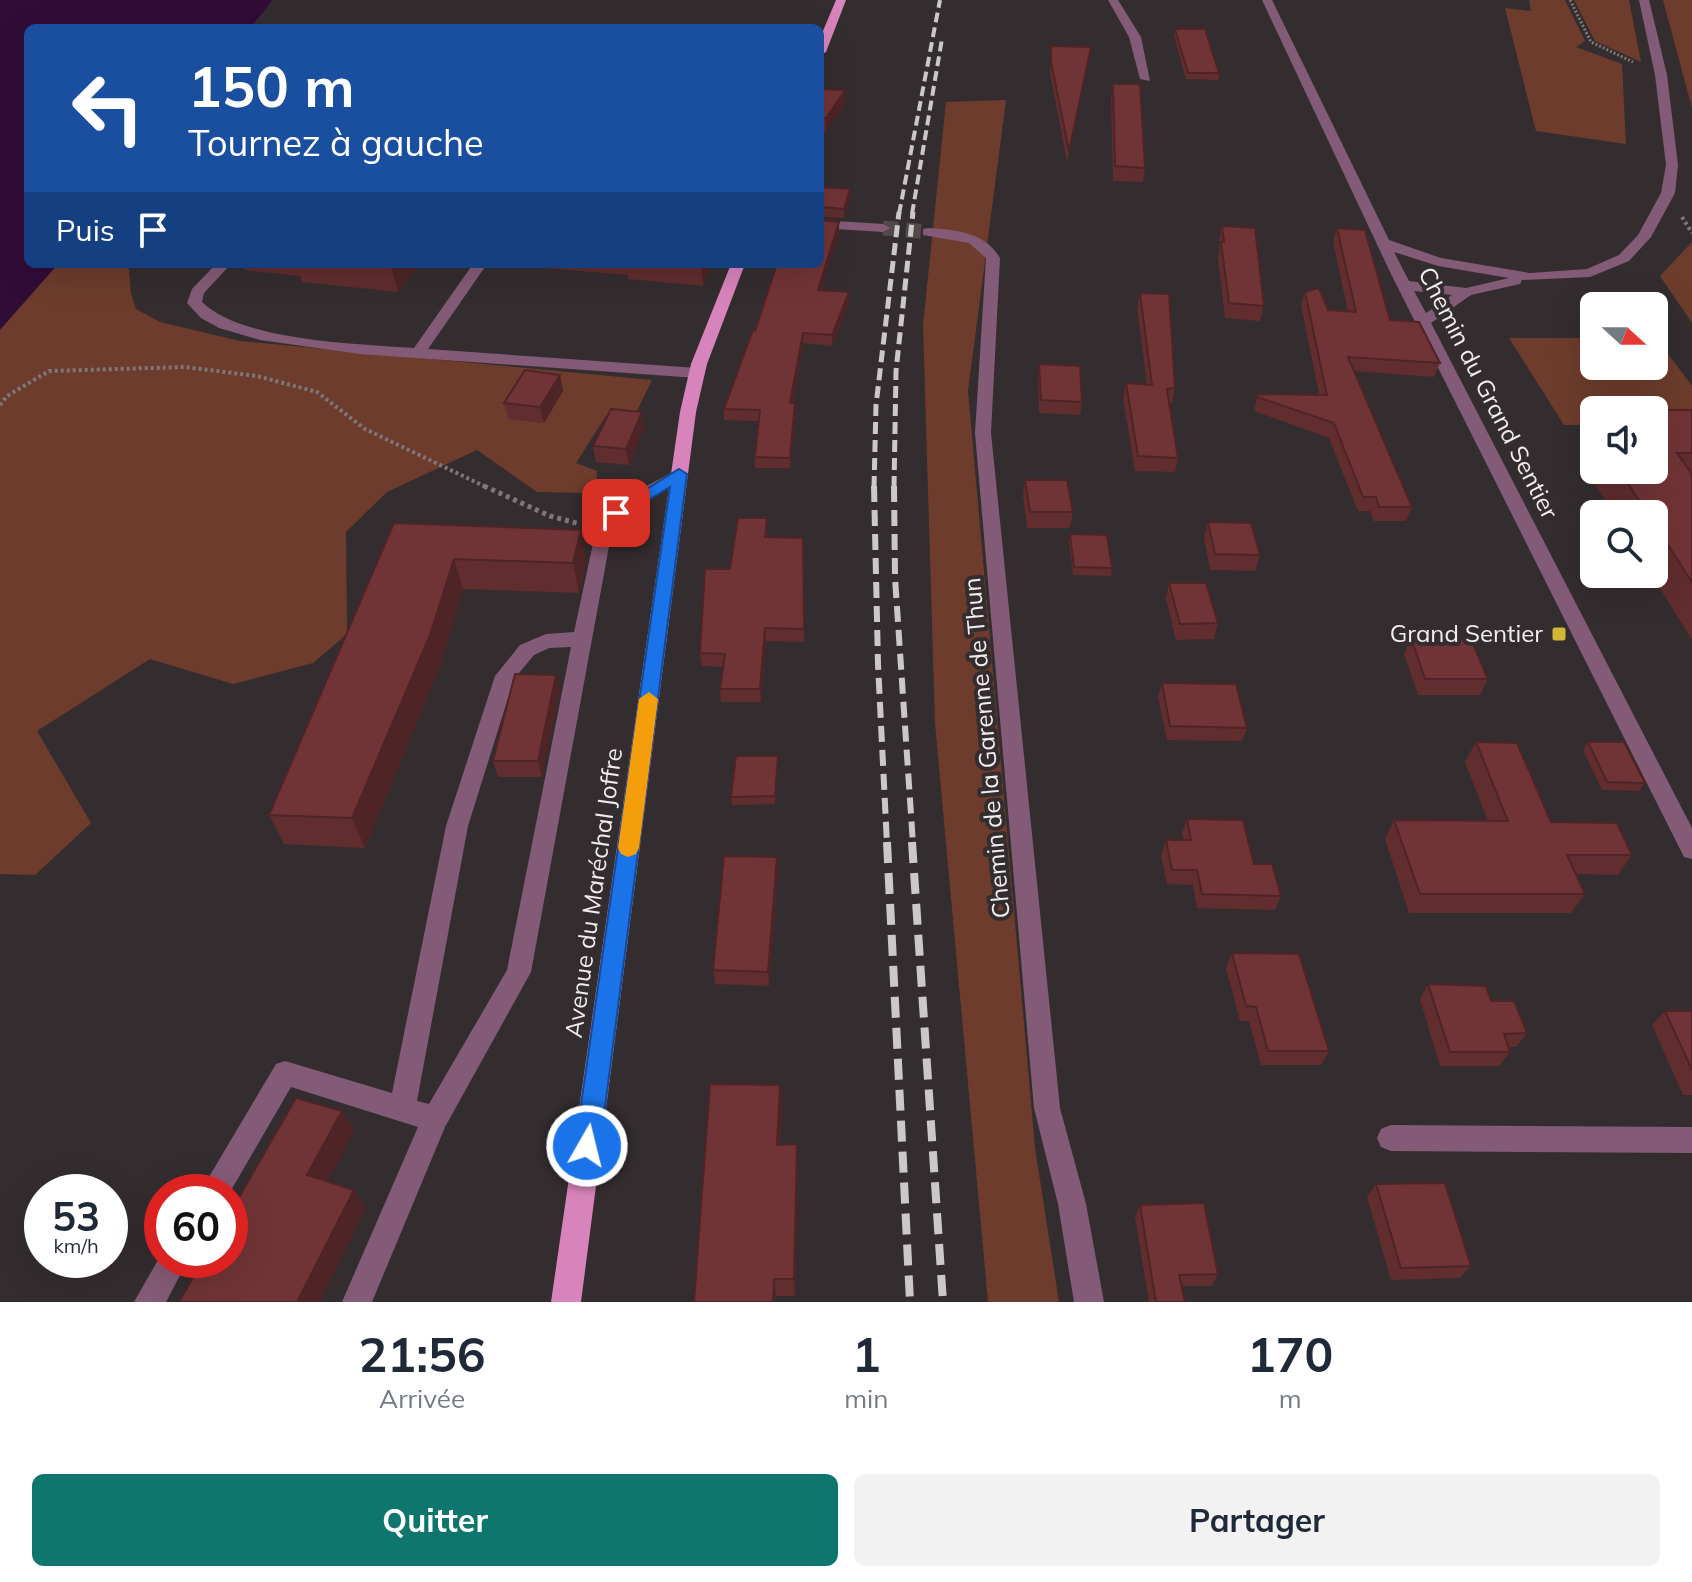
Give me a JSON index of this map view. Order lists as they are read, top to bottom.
{
  "streets": {
    "main road": ["Avenue du Maréchal Joffre"],
    "street": ["Chemin du Grand Sentier", "Chemin de la Garenne de Thun"]
  },
  "places": {
    "transit": ["Grand Sentier"]
  },
  "north": "right",
  "page": {
    "turn": ["150 m", "Tournez à gauche"],
    "then": "Puis",
    "speed": "53 km/h",
    "limit": "60",
    "eta": [
      "21:56",
      "Arrivée",
      "1",
      "min",
      "170",
      "m"
    ],
    "buttons": ["Quitter", "Partager"]
  }
}
